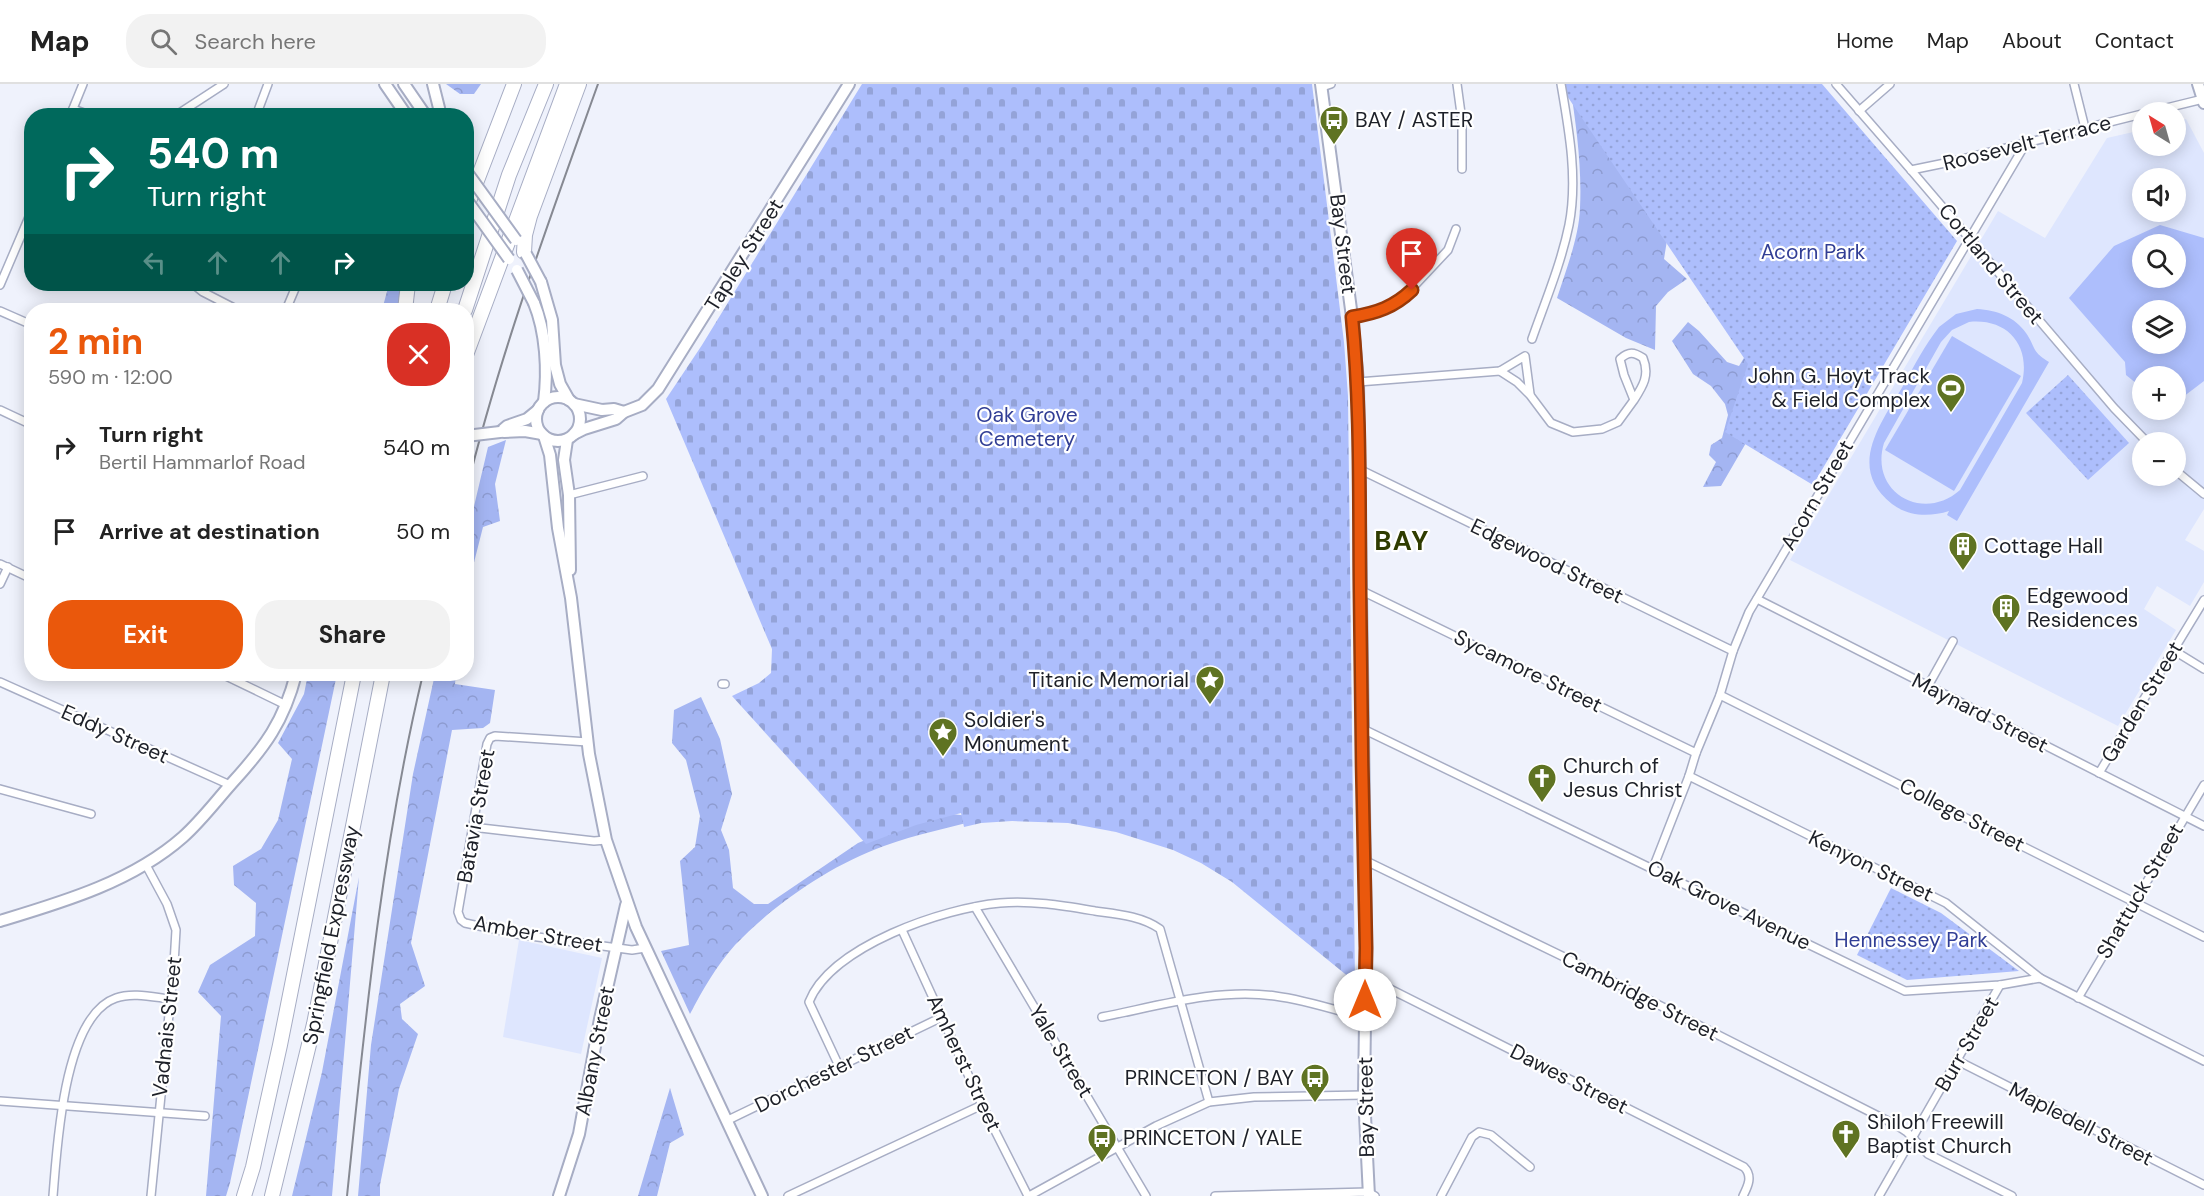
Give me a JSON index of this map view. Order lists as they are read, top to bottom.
{
  "streets": {
    "highway": ["Springfield Expressway"],
    "main road": ["Bay Street", "Tapley Street", "Albany Street"],
    "street": [
      "Roosevelt Terrace",
      "Cortland Street",
      "Acorn Street",
      "Edgewood Street",
      "Sycamore Street",
      "Garden Street",
      "Maynard Street",
      "Eddy Street",
      "College Street",
      "Batavia Street",
      "Kenyon Street",
      "Shattuck Street",
      "Oak Grove Avenue",
      "Amber Street",
      "Cambridge Street",
      "Vadnais Street",
      "Burr Street",
      "Yale Street",
      "Amherst Street",
      "Dorchester Street",
      "Dawes Street",
      "Mapledell Street"
    ]
  },
  "crossings": [
    ["Roosevelt Terrace", "Cortland Street"],
    ["Roosevelt Terrace", "Acorn Street"],
    ["Bay Street", "Edgewood Street"],
    ["Bay Street", "Sycamore Street"],
    ["Bay Street", "Oak Grove Avenue"],
    ["Bay Street", "Cambridge Street"],
    ["Bay Street", "Dawes Street"],
    ["Cortland Street", "Acorn Street"],
    ["Acorn Street", "Edgewood Street"],
    ["Acorn Street", "Sycamore Street"],
    ["Acorn Street", "Maynard Street"],
    ["Acorn Street", "College Street"],
    ["Acorn Street", "Kenyon Street"],
    ["Acorn Street", "Oak Grove Avenue"],
    ["Garden Street", "Maynard Street"],
    ["Maynard Street", "Shattuck Street"],
    ["College Street", "Shattuck Street"],
    ["Batavia Street", "Amber Street"],
    ["Kenyon Street", "Oak Grove Avenue"],
    ["Oak Grove Avenue", "Burr Street"],
    ["Amber Street", "Albany Street"],
    ["Cambridge Street", "Burr Street"],
    ["Burr Street", "Mapledell Street"],
    ["Amherst Street", "Dorchester Street"]
  ],
  "districts": ["BAY"],
  "parks": ["Acorn Park", "Oak Grove Cemetery", "Hennessey Park"],
  "places": {
    "bus stop": ["BAY / ASTER", "PRINCETON / BAY", "PRINCETON / YALE"],
    "sports": ["John G. Hoyt Track & Field Complex"],
    "building": ["Cottage Hall", "Edgewood Residences"],
    "place": ["Titanic Memorial", "Soldier's Monument"],
    "church": ["Church of Jesus Christ", "Shiloh Freewill Baptist Church"]
  },
  "north": "top left",
  "page": {
    "header": "Map",
    "search": "Search here",
    "nav": [
      "Home",
      "Map",
      "About",
      "Contact"
    ],
    "map_buttons": ["+", "−"],
    "turn": ["540 m", "Turn right"],
    "heading": ["2 min", "590 m · 12:00"],
    "list": [
      {
        "name": "Turn right",
        "note": "Bertil Hammarlof Road",
        "value": "540 m"
      },
      {
        "name": "Arrive at destination",
        "value": "50 m"
      }
    ],
    "buttons": ["Exit", "Share"]
  }
}
